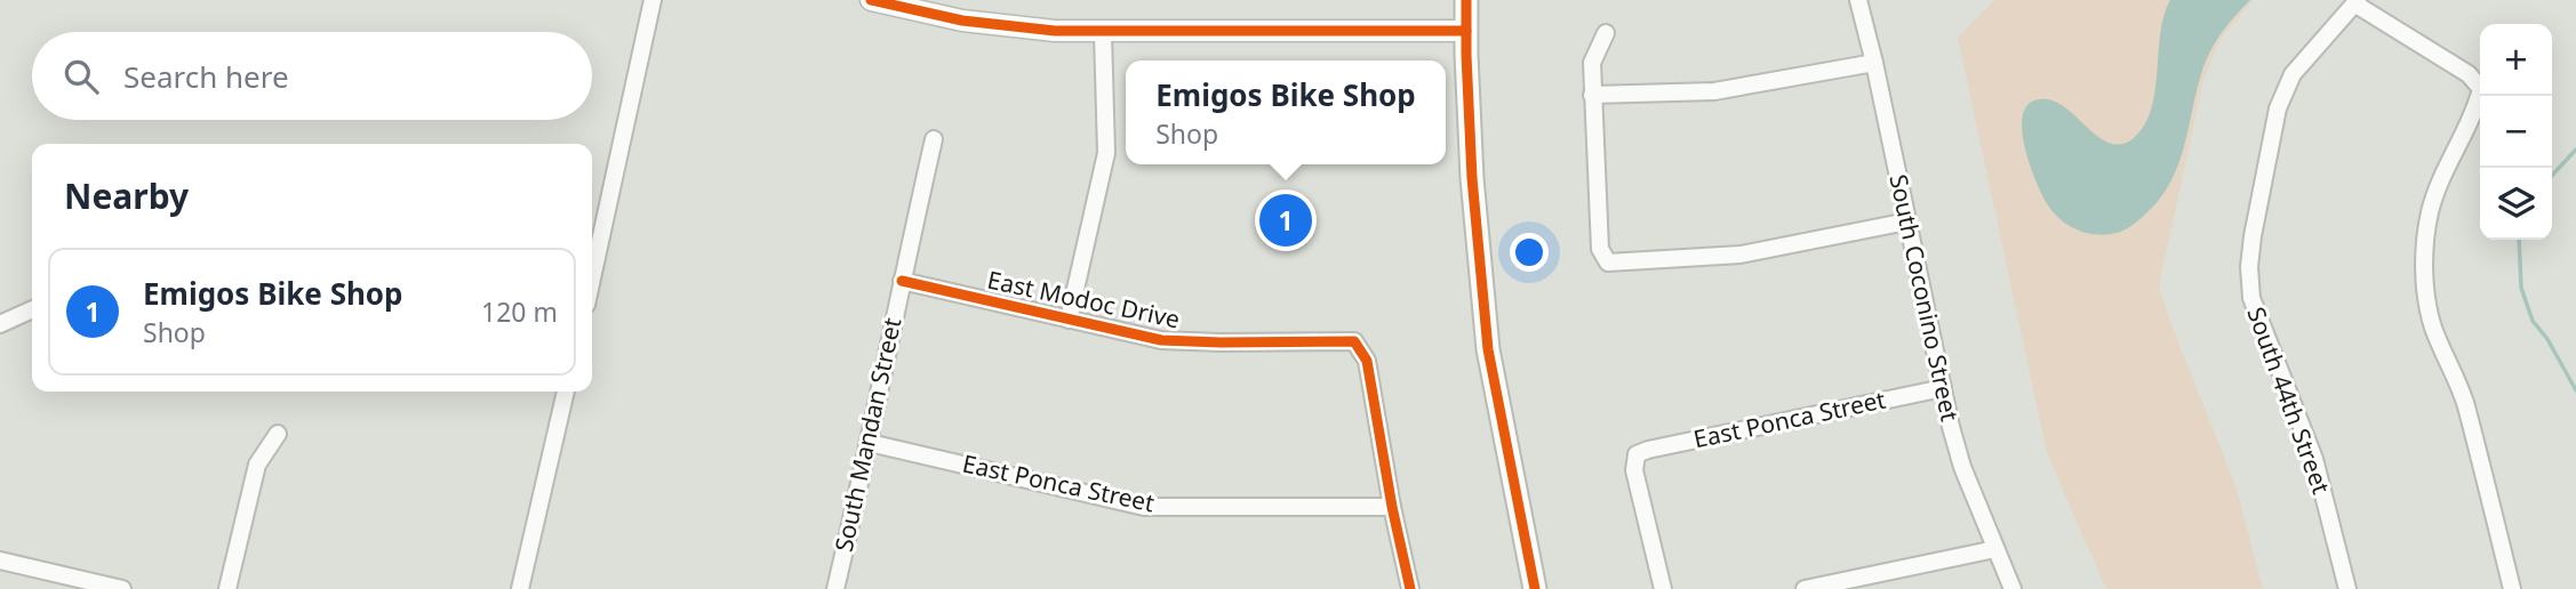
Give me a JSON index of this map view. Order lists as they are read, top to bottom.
{
  "streets": {
    "street": [
      "South Coconino Street",
      "East Modoc Drive",
      "South 44th Street",
      "East Ponca Street",
      "South Mandan Street"
    ]
  },
  "crossings": [
    ["South Coconino Street", "East Ponca Street"],
    ["East Modoc Drive", "East Ponca Street"],
    ["East Modoc Drive", "South Mandan Street"],
    ["East Ponca Street", "South Mandan Street"]
  ],
  "page": {
    "map_buttons": ["+", "−"],
    "search": "Search here",
    "popup": ["Emigos Bike Shop", "Shop"],
    "heading": "Nearby",
    "pins": "1",
    "list": [
      {
        "mark": "1",
        "name": "Emigos Bike Shop",
        "note": "Shop",
        "value": "120 m"
      }
    ]
  }
}
